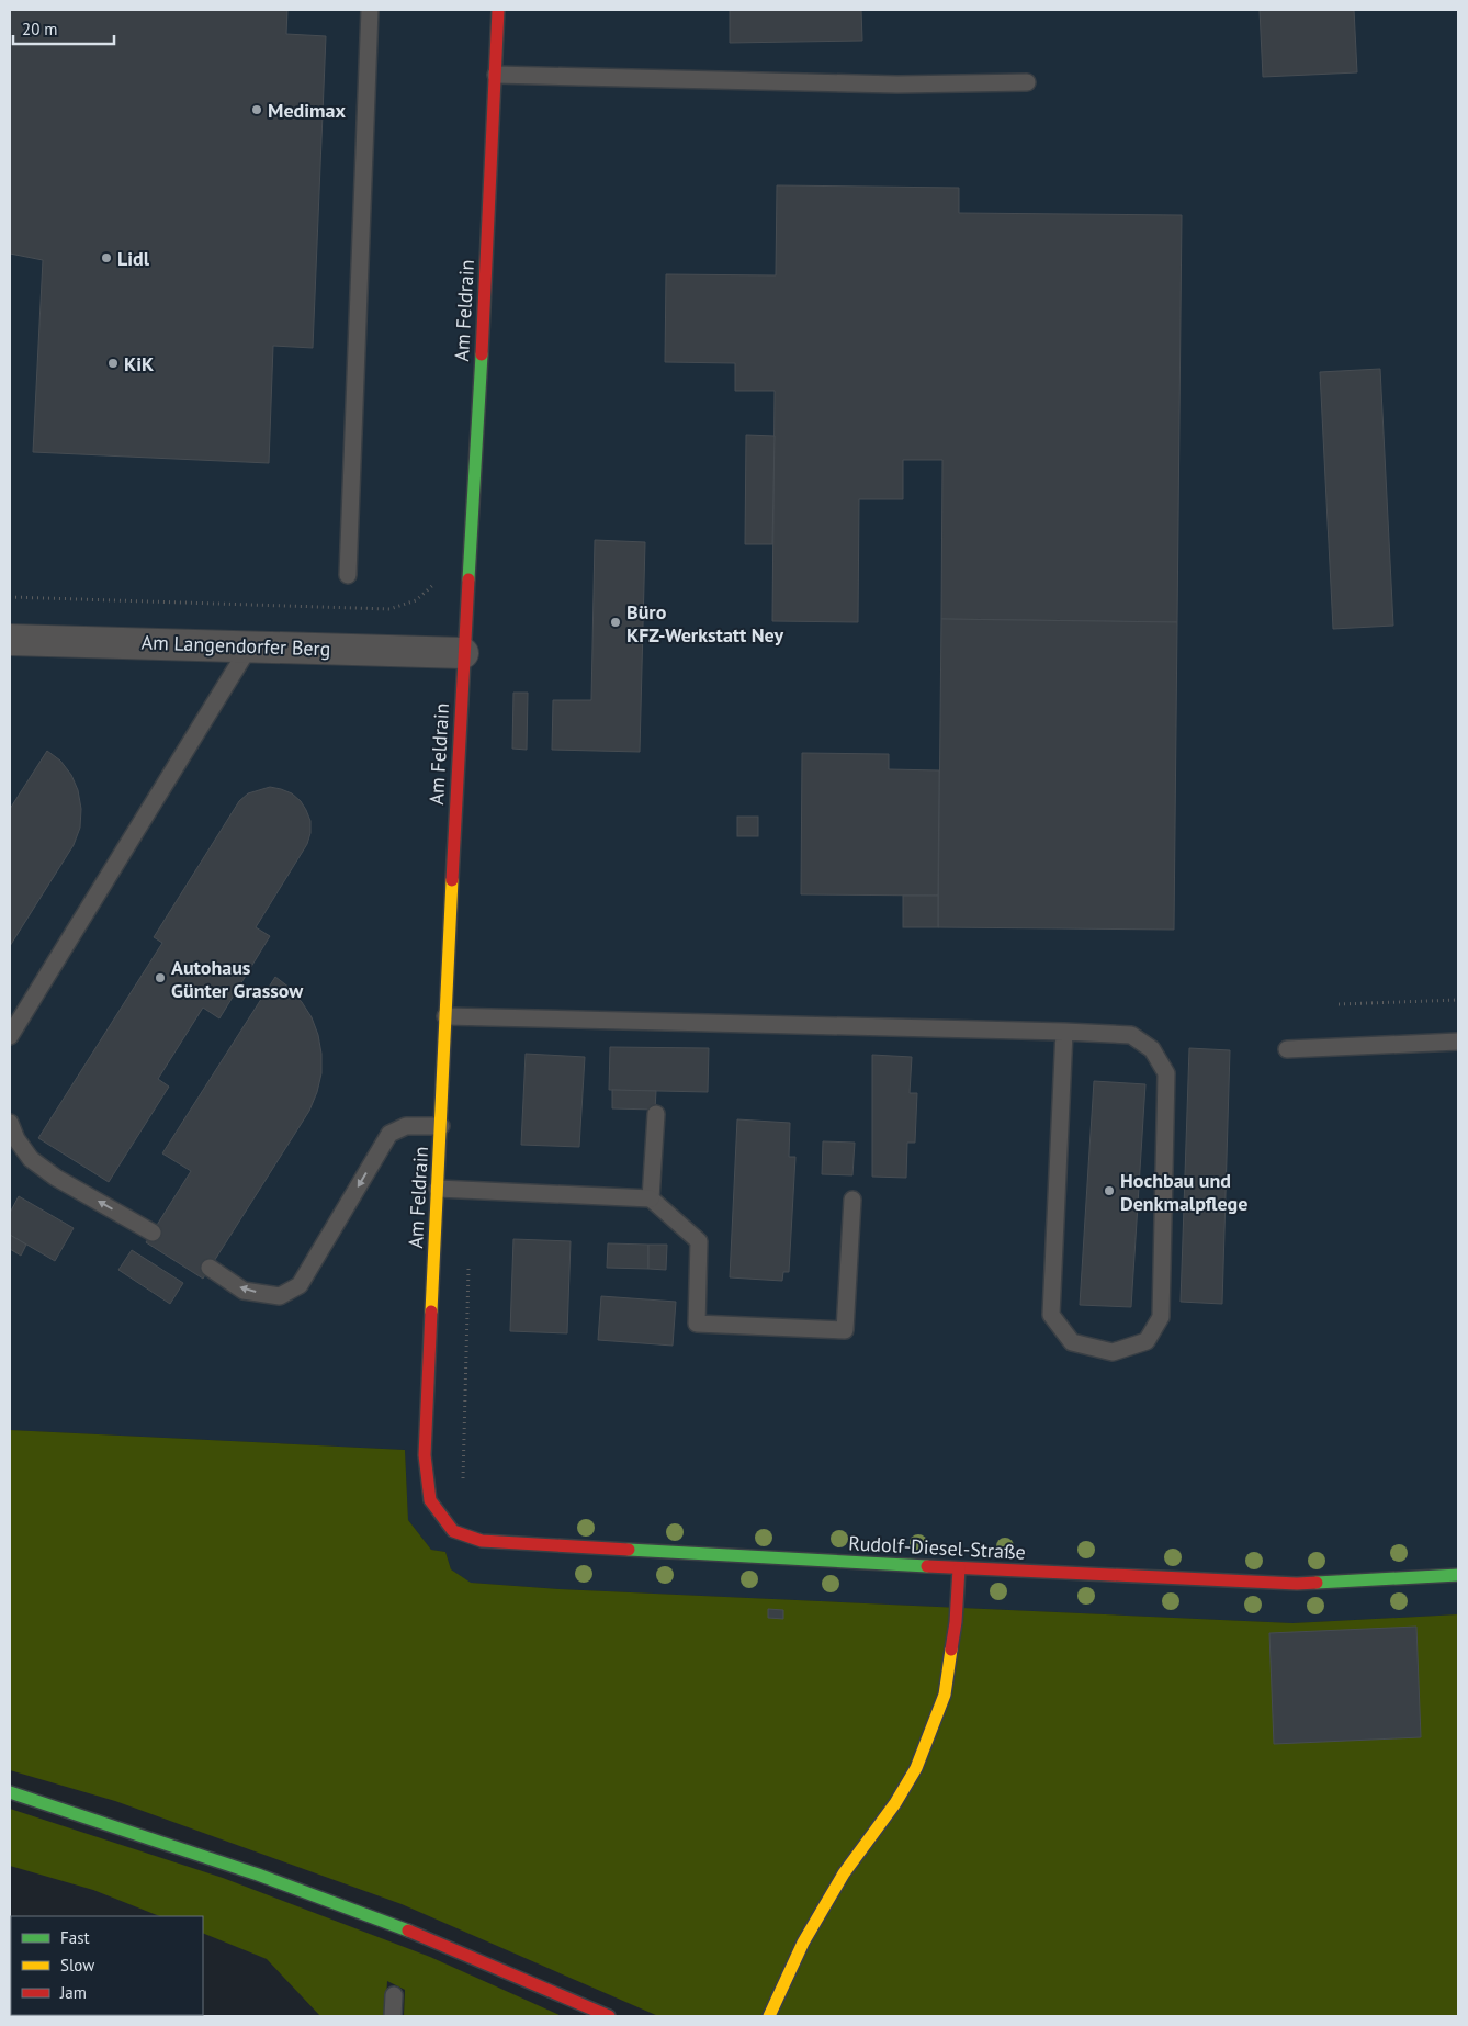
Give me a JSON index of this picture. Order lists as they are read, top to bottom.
{
  "streets": {
    "main road": ["Am Feldrain", "Rudolf-Diesel-Straße"],
    "street": ["Am Langendorfer Berg"]
  },
  "crossings": [
    ["Am Feldrain", "Am Langendorfer Berg"],
    ["Am Feldrain", "Rudolf-Diesel-Straße"]
  ],
  "places": [
    "Medimax",
    "Lidl",
    "KiK",
    "Büro KFZ-Werkstatt Ney",
    "Autohaus Günter Grassow",
    "Hochbau und Denkmalpflege"
  ],
  "legend": ["Fast", "Slow", "Jam"],
  "scale_bar": "20 m"
}
